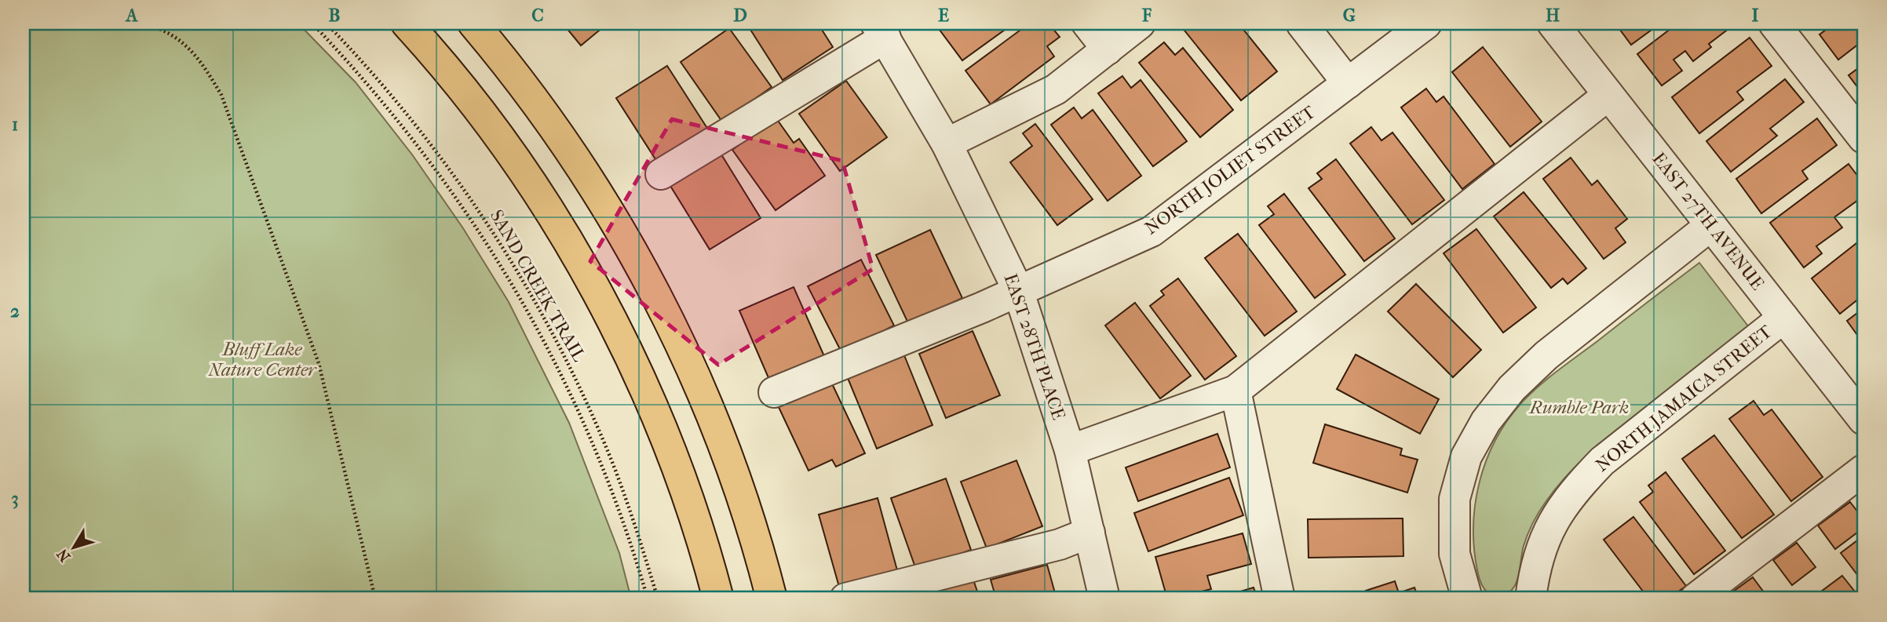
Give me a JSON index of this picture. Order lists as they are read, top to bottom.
{
  "streets": {
    "street": [
      "NORTH JOLIET STREET",
      "EAST 27TH AVENUE",
      "EAST 28TH PLACE",
      "NORTH JAMAICA STREET"
    ],
    "path": ["SAND CREEK TRAIL"]
  },
  "crossings": [
    ["NORTH JOLIET STREET", "EAST 28TH PLACE"],
    ["EAST 27TH AVENUE", "NORTH JAMAICA STREET"]
  ],
  "parks": ["Bluff Lake Nature Center", "Rumble Park"],
  "north": "bottom left",
  "grid": {
    "columns": [
      "A",
      "B",
      "C",
      "D",
      "E",
      "F",
      "G",
      "H",
      "I"
    ],
    "rows": ["1", "2", "3"]
  }
}
